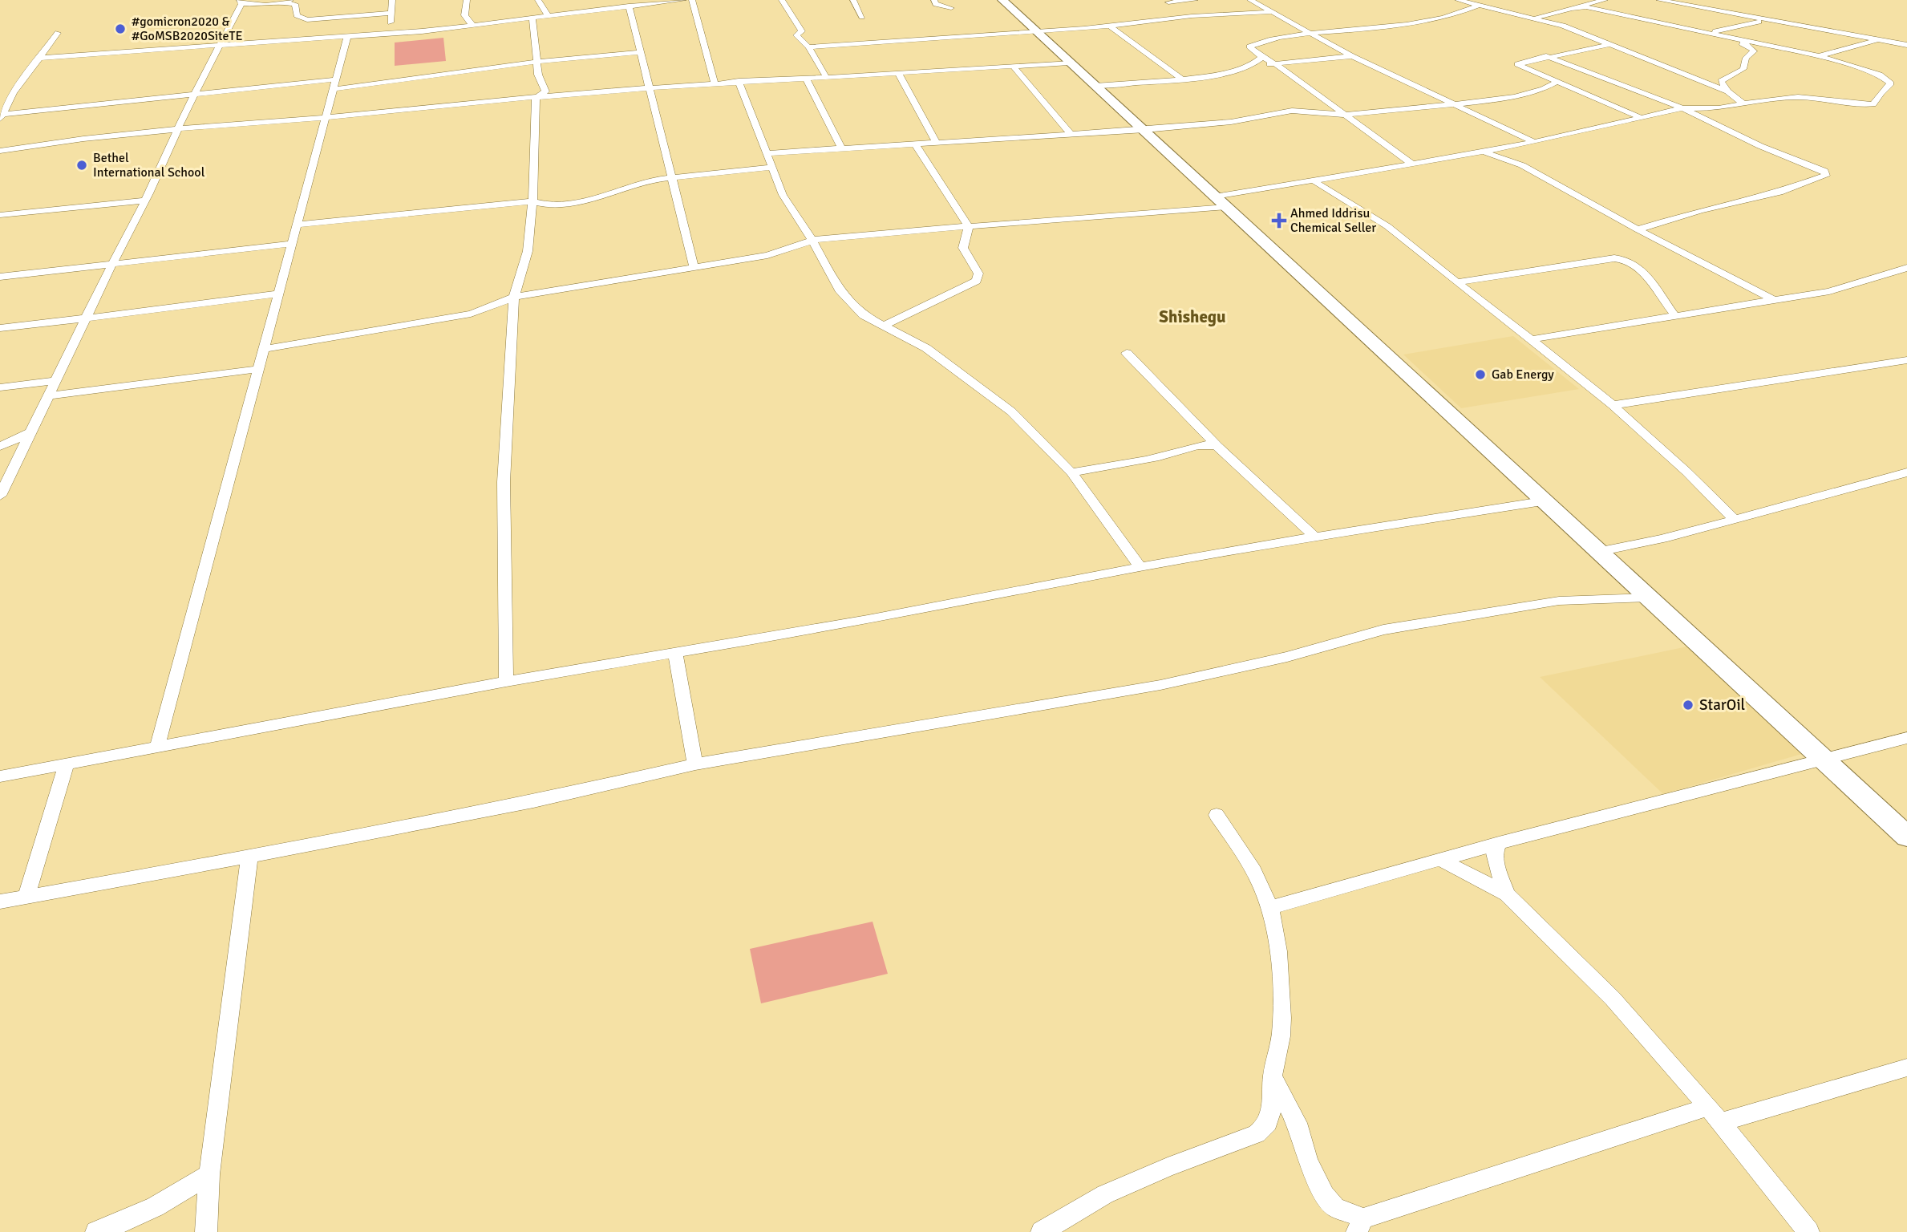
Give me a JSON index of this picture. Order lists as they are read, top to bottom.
{
  "districts": ["Shishegu"],
  "places": {
    "other": [
      "#gomicron2020 & #GoMSB2020SiteTE",
      "Bethel International School",
      "Gab Energy",
      "StarOil"
    ],
    "health": ["Ahmed Iddrisu Chemical Seller"]
  }
}
